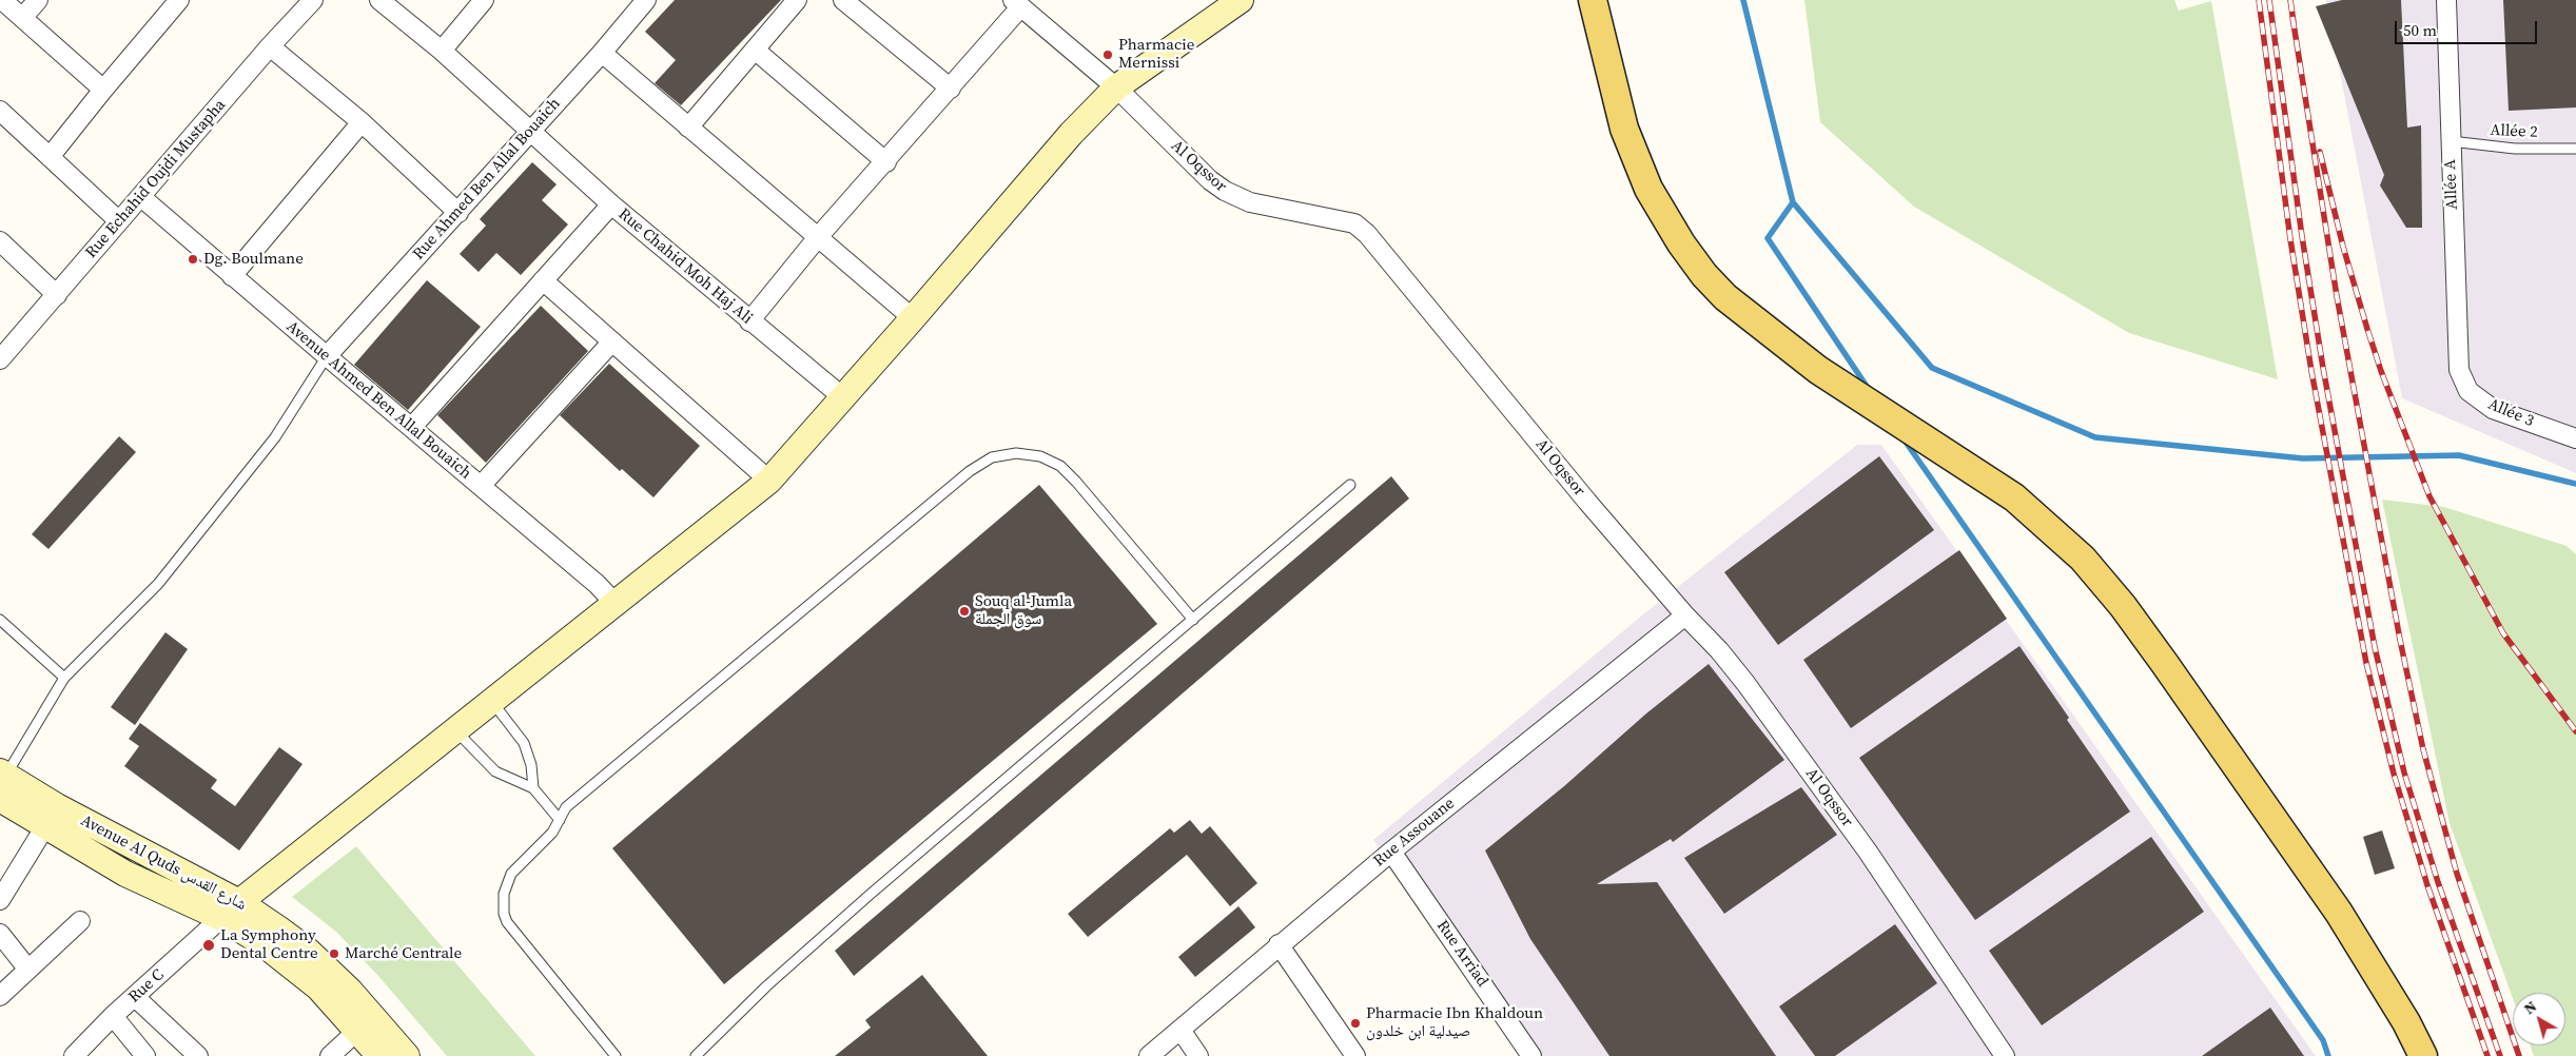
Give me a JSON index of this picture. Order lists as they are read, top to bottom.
{
  "streets": {
    "street": [
      "Al Oqssor",
      "Rue Echahid Oujdi Mustapha",
      "Rue Ahmed Ben Allal Bouaich",
      "Allée A",
      "Rue Chahid Moh Haj Ali",
      "Avenue Ahmed Ben Allal Bouaich",
      "Allée 3",
      "Rue Assouane",
      "Avenue Al Quds شارع القدس",
      "Rue Arriad",
      "Rue C"
    ],
    "lane": ["Allée 2"]
  },
  "crossings": [
    ["Allée 2", "Allée A"],
    ["Al Oqssor", "Rue Assouane"],
    ["Rue Echahid Oujdi Mustapha", "Avenue Ahmed Ben Allal Bouaich"],
    ["Rue Ahmed Ben Allal Bouaich", "Rue Chahid Moh Haj Ali"],
    ["Rue Ahmed Ben Allal Bouaich", "Avenue Ahmed Ben Allal Bouaich"],
    ["Allée A", "Allée 3"],
    ["Rue Assouane", "Rue Arriad"],
    ["Avenue Al Quds شارع القدس", "Rue C"]
  ],
  "places": [
    "Pharmacie Mernissi",
    "Dg. Boulmane",
    "Souq al-Jumla سوق الجملة",
    "La Symphony Dental Centre",
    "Marché Centrale",
    "Pharmacie Ibn Khaldoun صيدلية ابن خلدون"
  ],
  "scale_bar": "50 m",
  "north": "top left"
}
